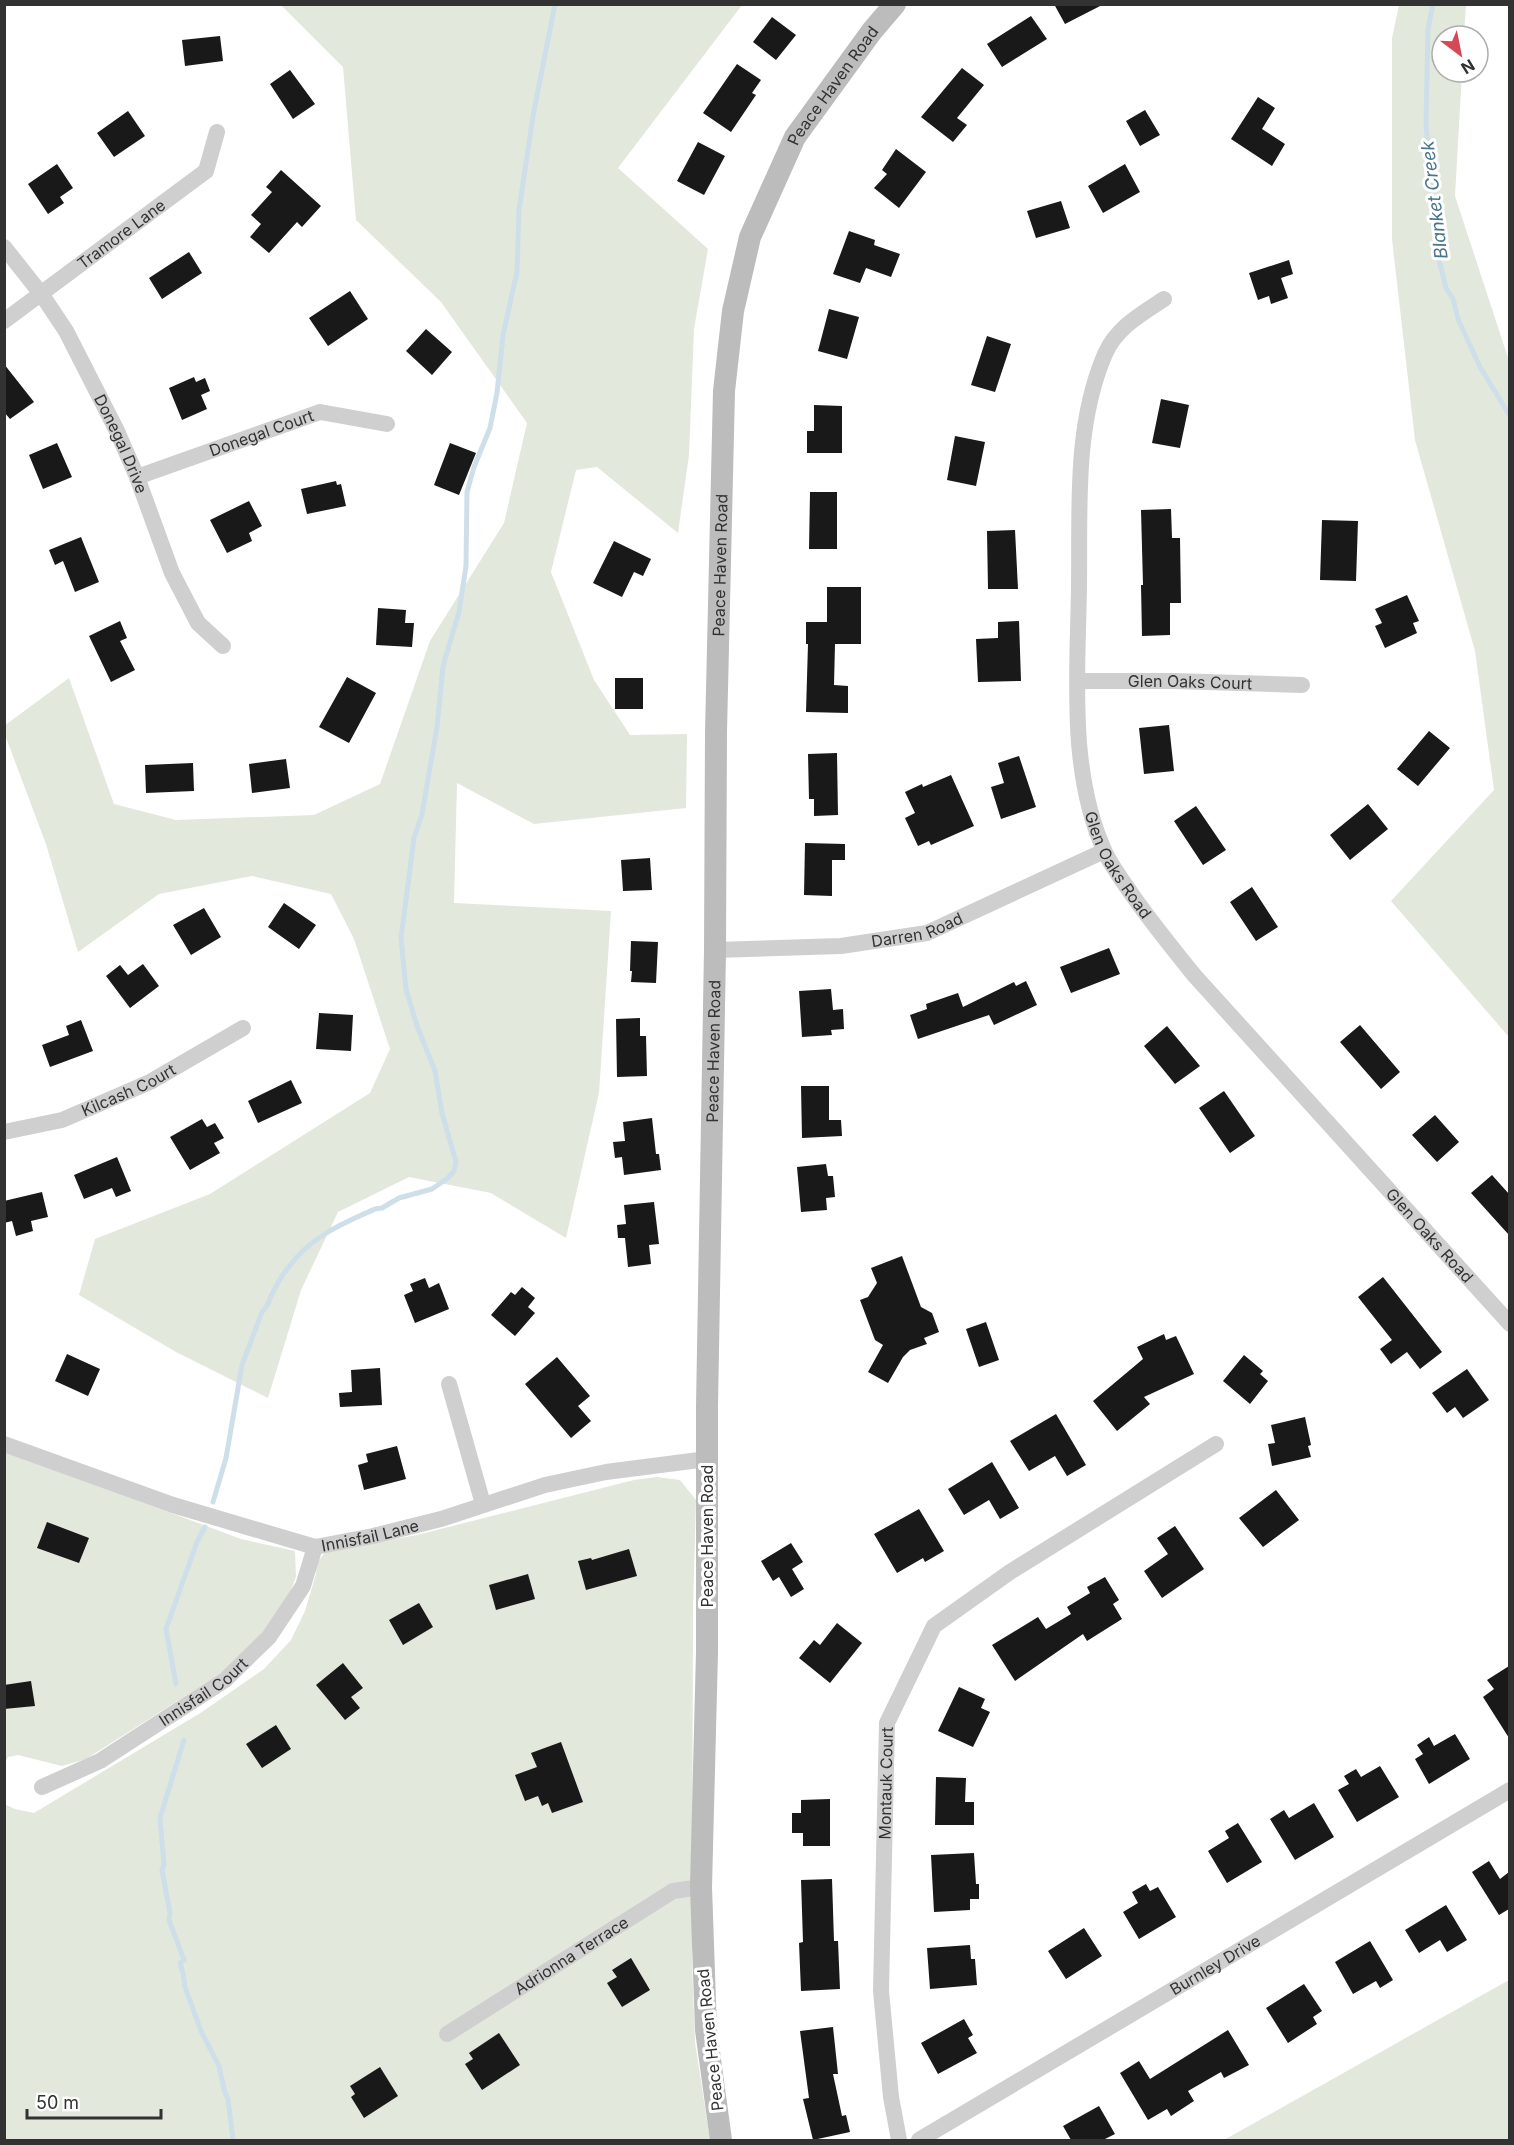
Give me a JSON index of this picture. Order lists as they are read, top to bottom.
{
  "streets": {
    "main road": ["Peace Haven Road"],
    "street": [
      "Tramore Lane",
      "Donegal Court",
      "Donegal Drive",
      "Glen Oaks Court",
      "Glen Oaks Road",
      "Darren Road",
      "Kilcash Court",
      "Innisfail Lane",
      "Innisfail Court",
      "Montauk Court",
      "Adrionna Terrace",
      "Burnley Drive"
    ]
  },
  "crossings": [
    ["Peace Haven Road", "Darren Road"],
    ["Peace Haven Road", "Innisfail Lane"],
    ["Peace Haven Road", "Adrionna Terrace"],
    ["Tramore Lane", "Donegal Drive"],
    ["Donegal Court", "Donegal Drive"],
    ["Glen Oaks Court", "Glen Oaks Road"],
    ["Glen Oaks Road", "Darren Road"],
    ["Innisfail Lane", "Innisfail Court"]
  ],
  "water": ["Blanket Creek"],
  "scale_bar": "50 m",
  "north": "bottom right"
}
